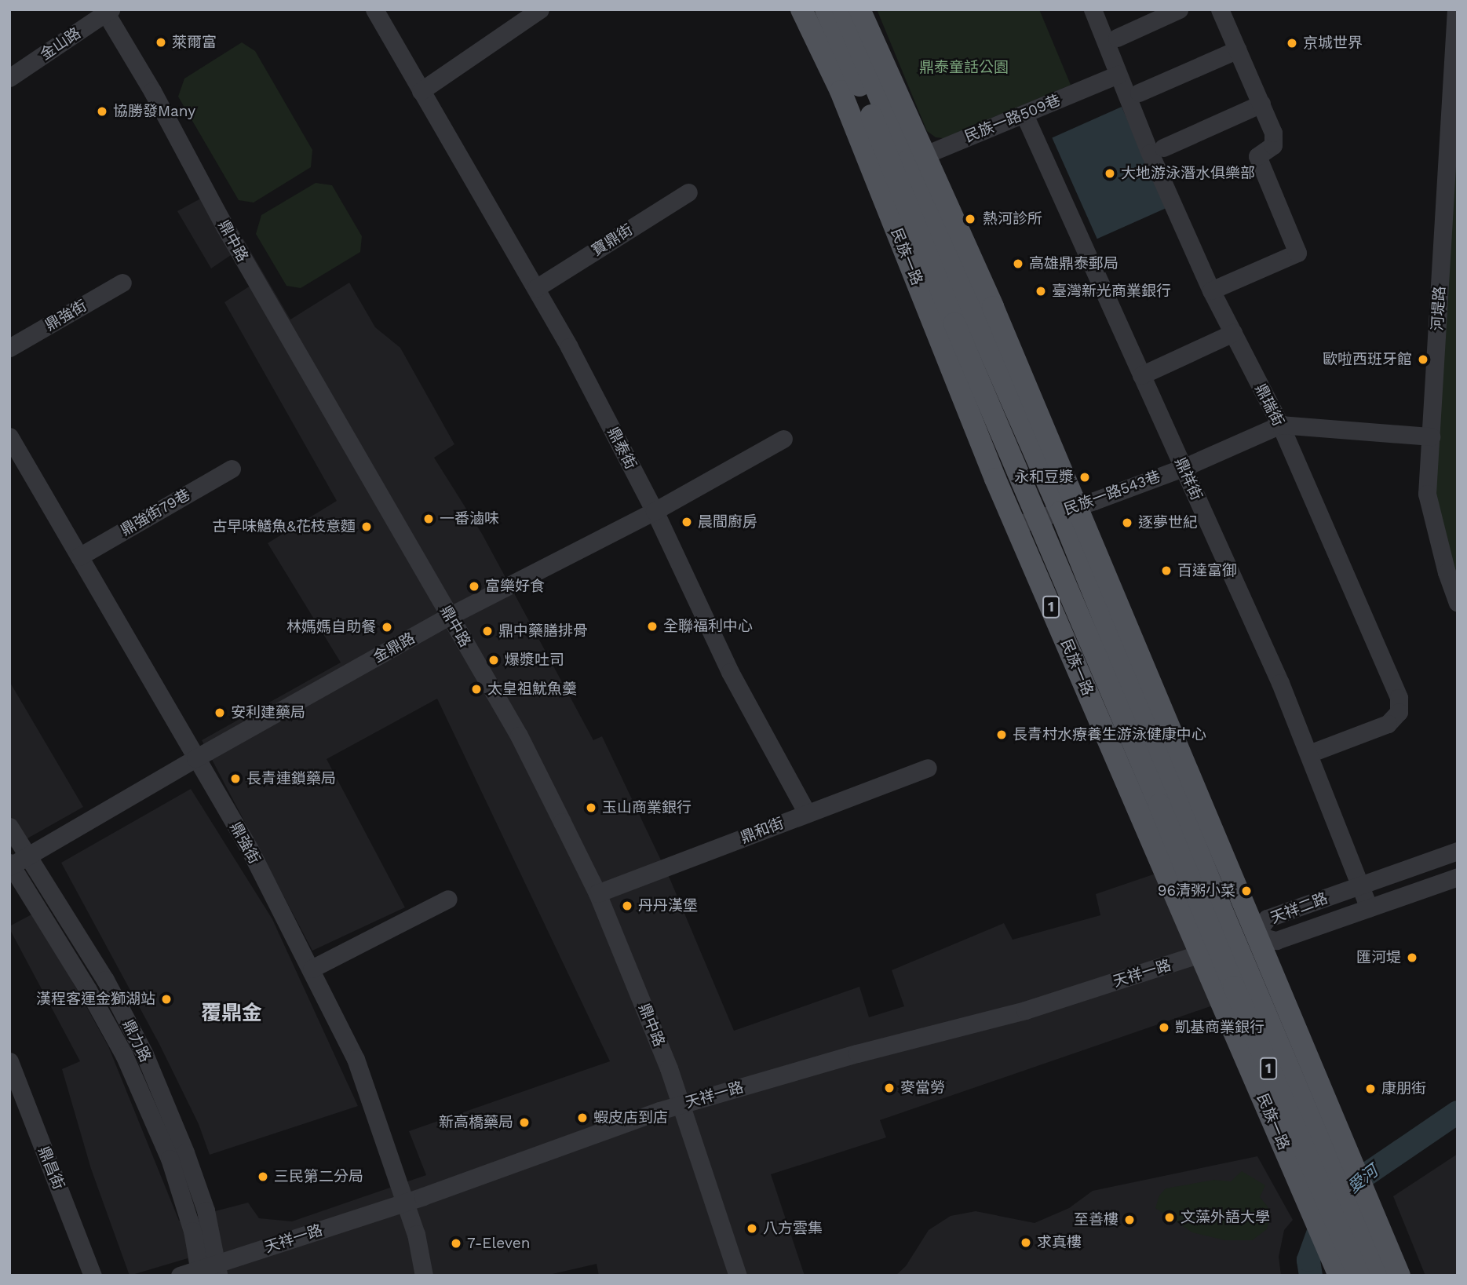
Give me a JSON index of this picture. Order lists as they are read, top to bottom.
{
  "streets": {
    "main road": ["民族一路", "1"],
    "street": [
      "金山路",
      "民族一路509巷",
      "寶鼎街",
      "鼎中路",
      "河堤路",
      "鼎強街",
      "鼎瑞街",
      "鼎泰街",
      "鼎祥街",
      "民族一路543巷",
      "鼎強街79巷",
      "金鼎路",
      "鼎和街",
      "天祥二路",
      "天祥一路",
      "鼎力路",
      "鼎昌街"
    ]
  },
  "crossings": [
    ["金山路", "鼎中路"],
    ["民族一路509巷", "民族一路"],
    ["民族一路509巷", "鼎瑞街"],
    ["民族一路509巷", "鼎祥街"],
    ["寶鼎街", "鼎泰街"],
    ["鼎中路", "金鼎路"],
    ["鼎中路", "鼎和街"],
    ["鼎中路", "天祥一路"],
    ["民族一路", "民族一路543巷"],
    ["民族一路", "1"],
    ["民族一路", "天祥二路"],
    ["民族一路", "天祥一路"],
    ["河堤路", "民族一路543巷"],
    ["鼎強街", "鼎強街79巷"],
    ["鼎強街", "金鼎路"],
    ["鼎強街", "天祥一路"],
    ["鼎瑞街", "鼎祥街"],
    ["鼎瑞街", "民族一路543巷"],
    ["鼎泰街", "金鼎路"],
    ["鼎泰街", "鼎和街"],
    ["鼎祥街", "民族一路543巷"],
    ["鼎祥街", "天祥二路"],
    ["金鼎路", "鼎力路"],
    ["天祥二路", "天祥一路"],
    ["天祥一路", "鼎力路"]
  ],
  "districts": ["覆鼎金"],
  "water": ["愛河"],
  "parks": ["鼎泰童話公園"],
  "places": [
    "萊爾富",
    "京城世界",
    "協勝發Many",
    "大地游泳潛水俱樂部",
    "熱河診所",
    "高雄鼎泰郵局",
    "臺灣新光商業銀行",
    "歐啦西班牙館",
    "永和豆漿",
    "一番滷味",
    "晨間廚房",
    "逐夢世紀",
    "古早味鱔魚&花枝意麵",
    "百達富御",
    "富樂好食",
    "全聯福利中心",
    "林媽媽自助餐",
    "鼎中藥膳排骨",
    "爆漿吐司",
    "太皇祖魷魚羹",
    "安利建藥局",
    "長青村水療養生游泳健康中心",
    "長青連鎖藥局",
    "玉山商業銀行",
    "96清粥小菜",
    "丹丹漢堡",
    "匯河堤",
    "漢程客運金獅湖站",
    "凱基商業銀行",
    "麥當勞",
    "康朋街",
    "蝦皮店到店",
    "新高橋藥局",
    "三民第二分局",
    "文藻外語大學",
    "至善樓",
    "八方雲集",
    "求真樓",
    "7-Eleven"
  ]
}
